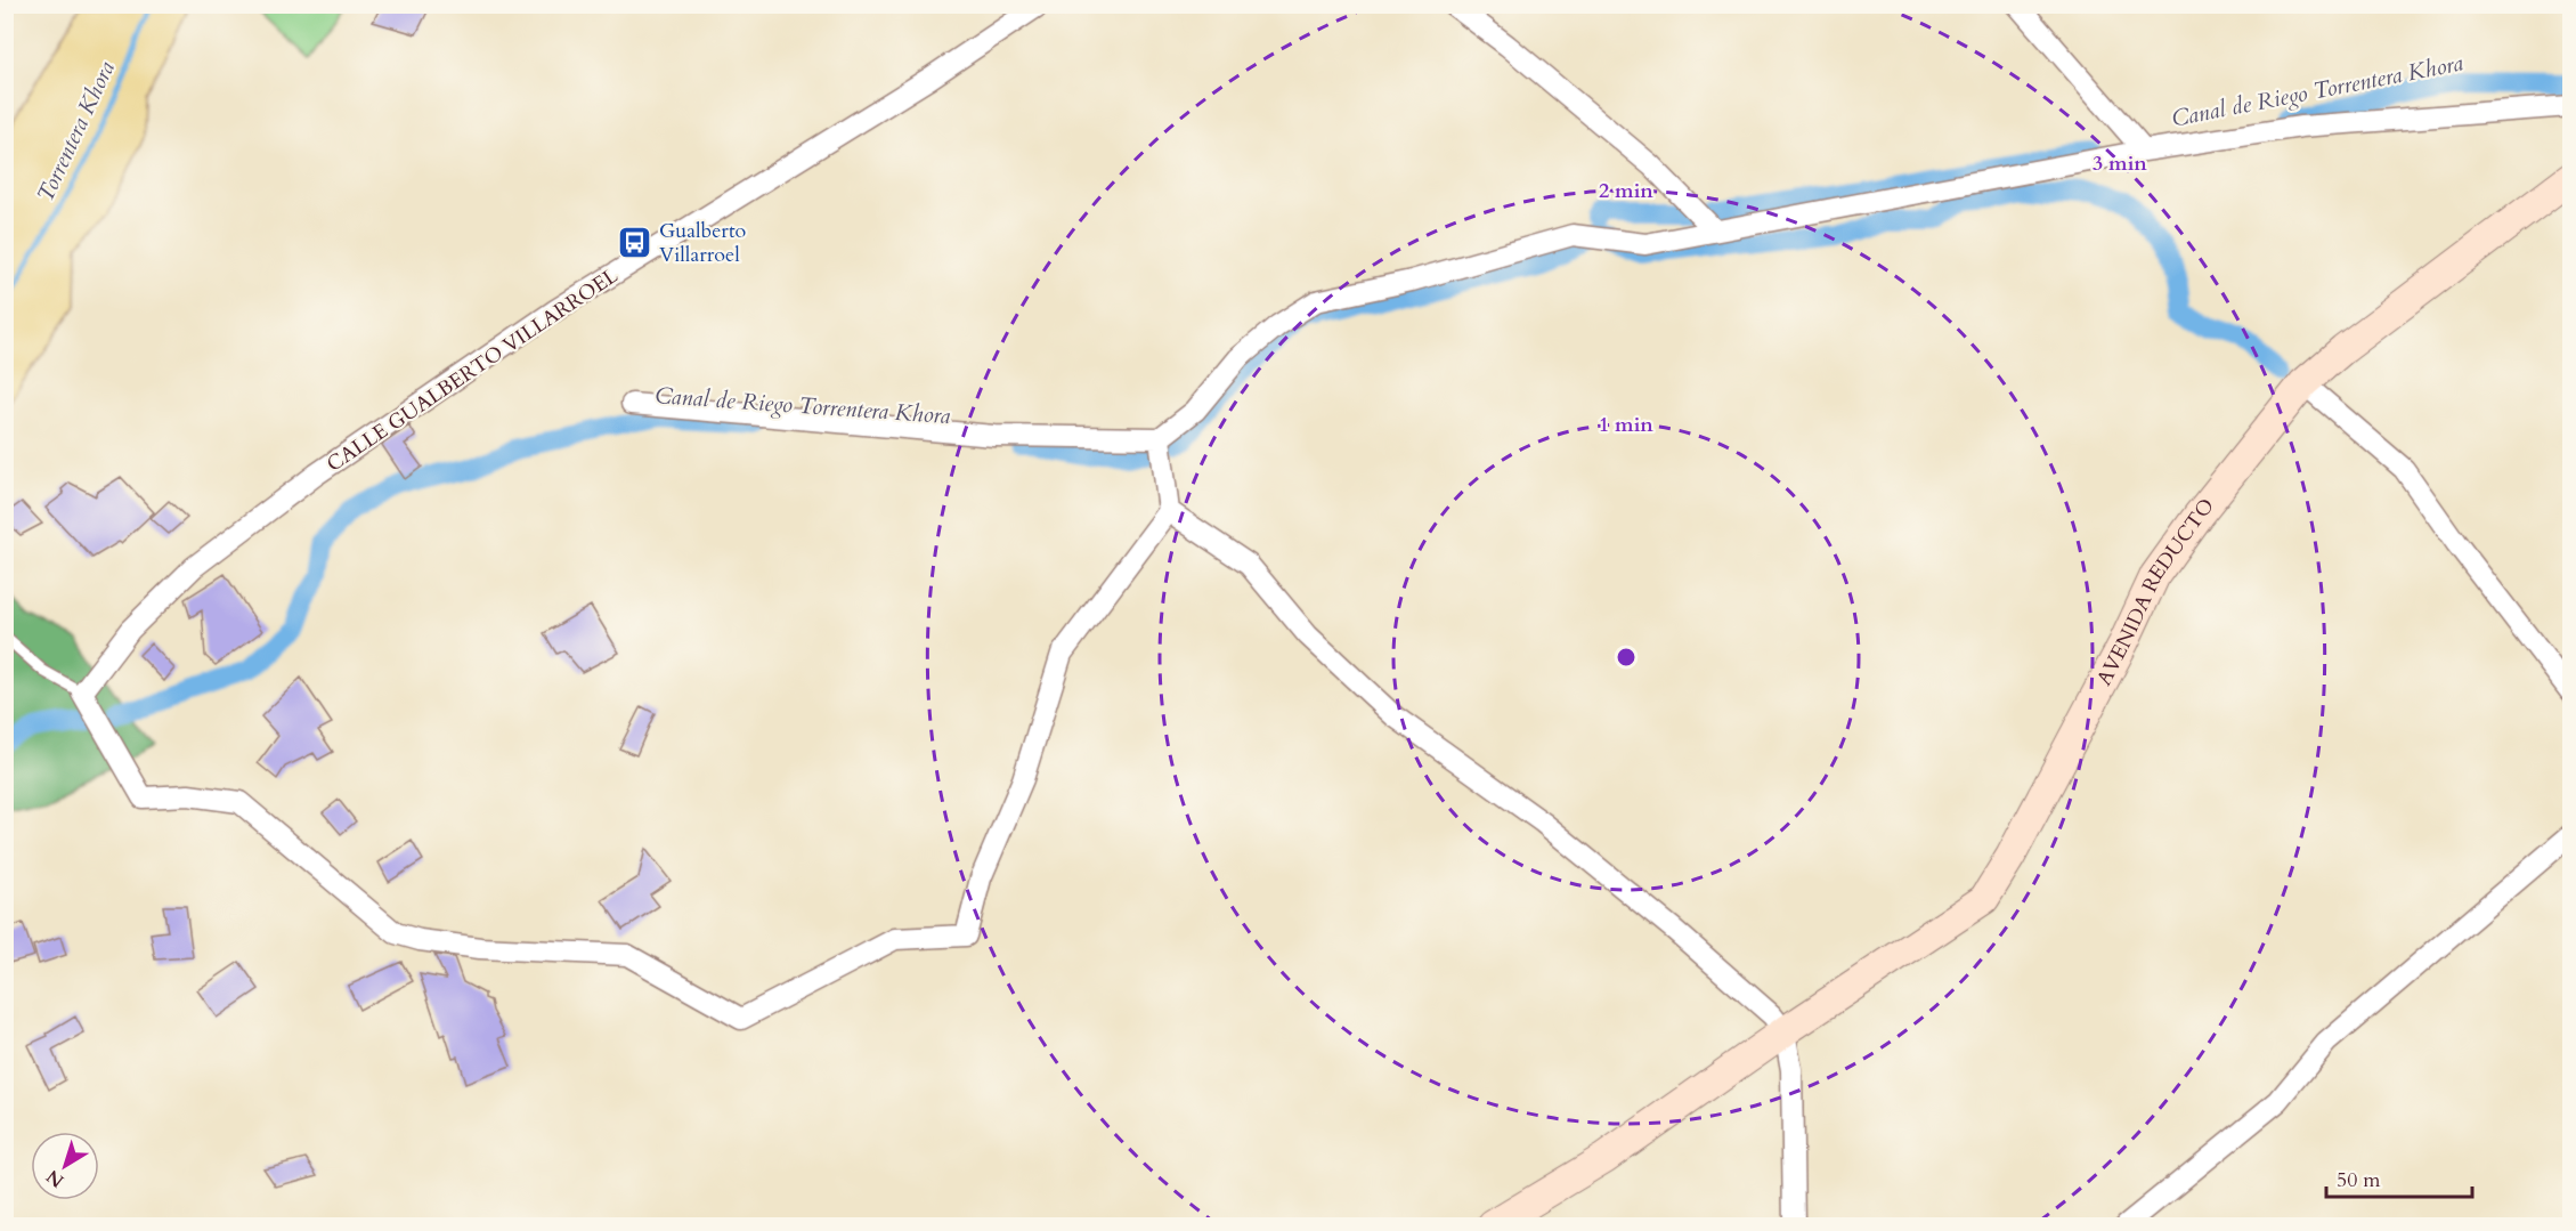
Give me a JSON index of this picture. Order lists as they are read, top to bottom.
{
  "streets": {
    "main road": ["AVENIDA REDUCTO"],
    "street": ["CALLE GUALBERTO VILLARROEL"]
  },
  "water": ["Canal de Riego Torrentera Khora", "Torrentera Khora"],
  "places": {
    "bus stop": ["Gualberto Villarroel"]
  },
  "scale_bar": "50 m",
  "north": "bottom left",
  "rings": ["3 min", "2 min", "1 min"]
}
